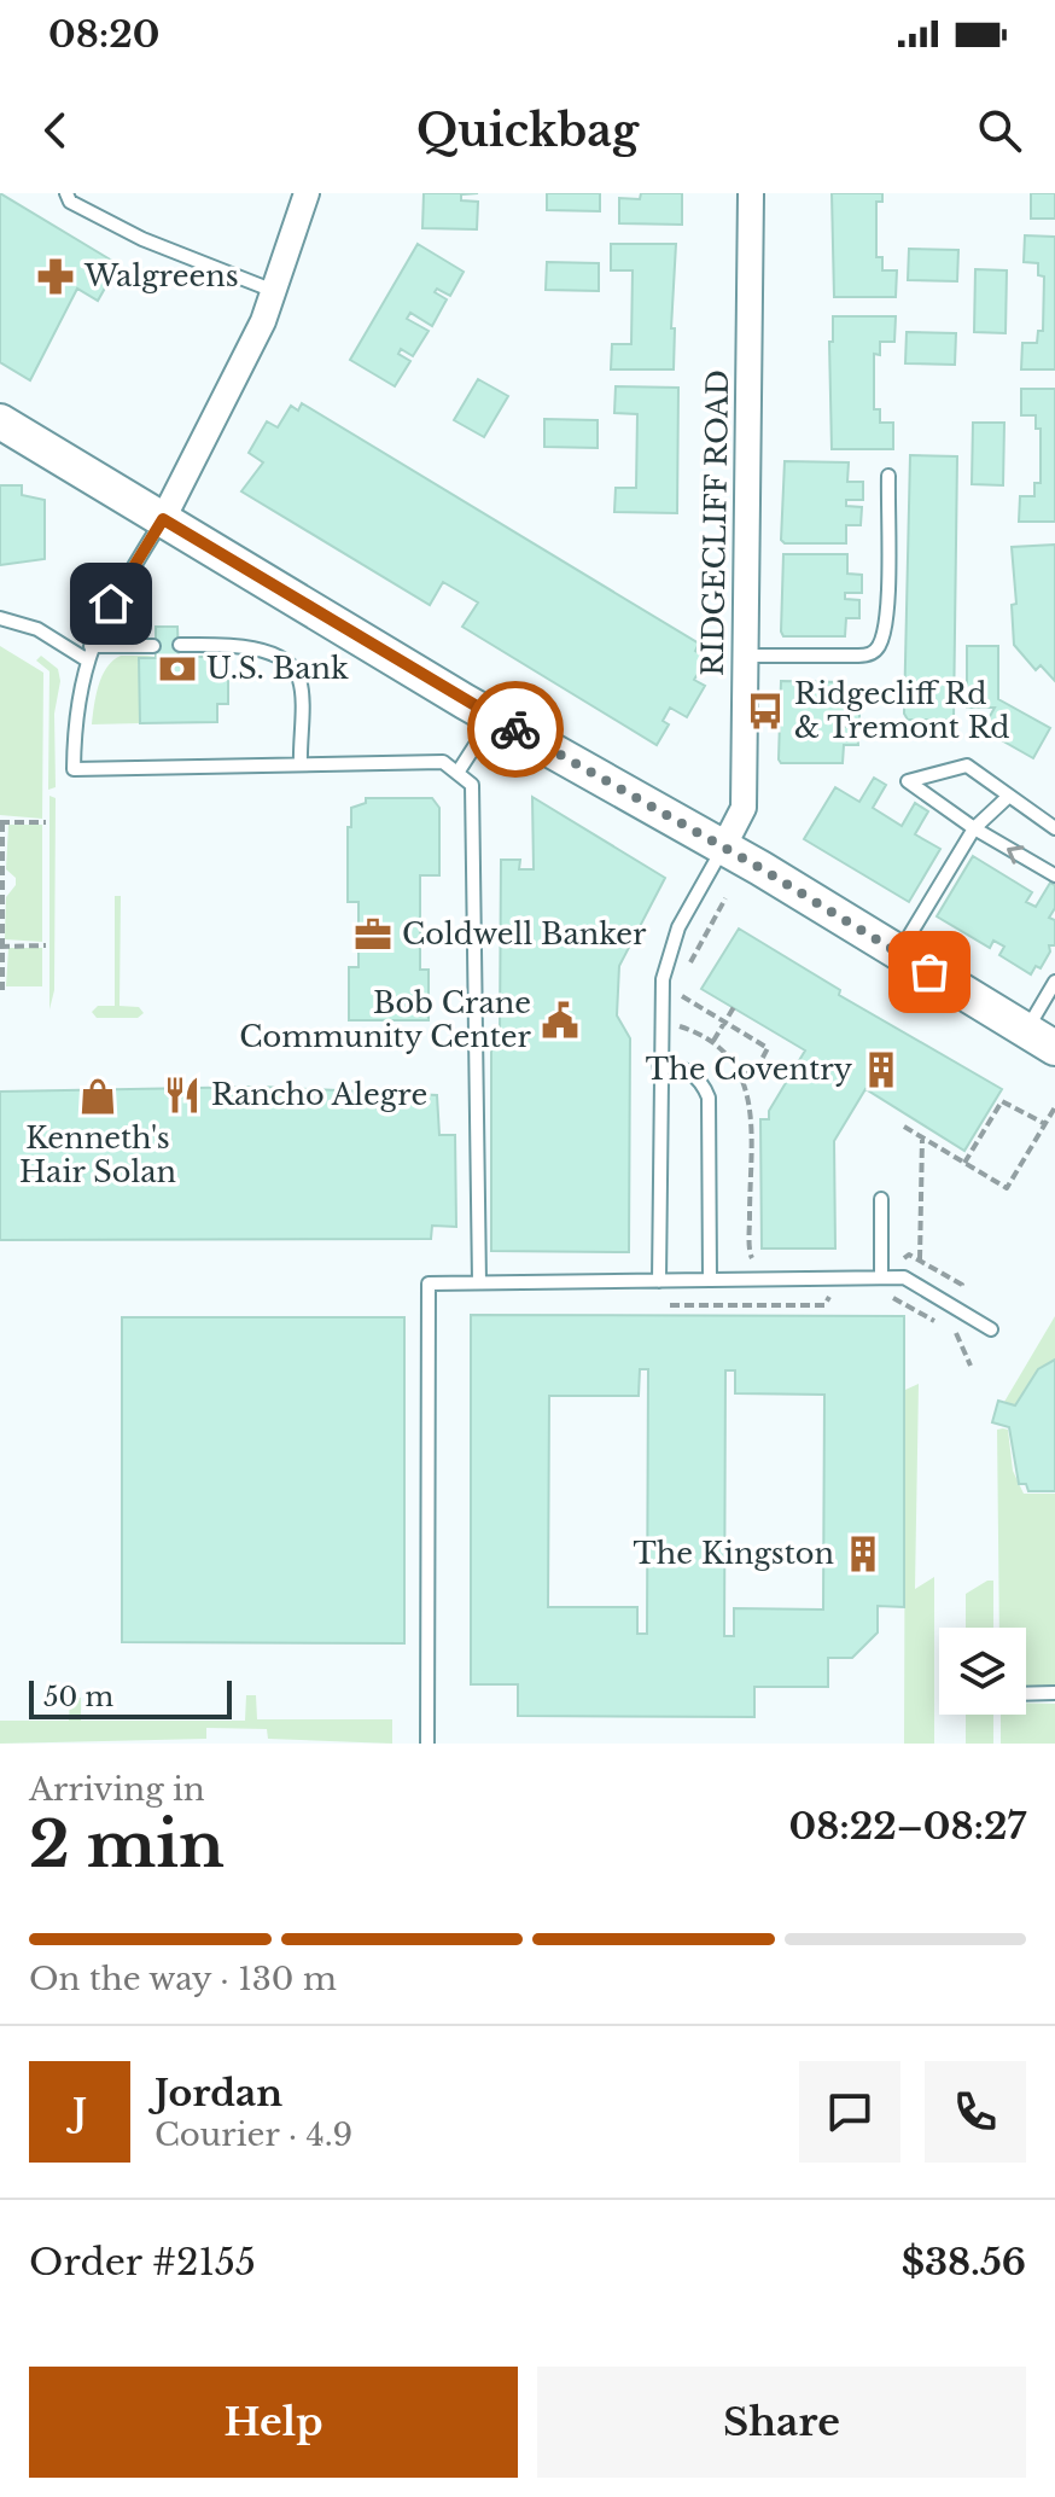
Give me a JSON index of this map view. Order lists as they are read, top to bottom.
{
  "streets": {
    "street": ["RIDGECLIFF ROAD"]
  },
  "places": {
    "pharmacy": ["Walgreens"],
    "bank": ["U.S. Bank"],
    "bus stop": ["Ridgecliff Rd & Tremont Rd"],
    "office": ["Coldwell Banker"],
    "public building": ["Bob Crane Community Center"],
    "building": ["The Coventry", "The Kingston"],
    "restaurant": ["Rancho Alegre"],
    "shop": ["Kenneth's Hair Solan"]
  },
  "scale_bar": "50 m",
  "page": {
    "status": "08:20",
    "header": "Quickbag",
    "scale": "50 m",
    "heading": ["2 min", "Arriving in", "08:22–08:27"],
    "panel": [
      "Jordan",
      "Courier · 4.9",
      "Order #2155",
      "$38.56"
    ],
    "bar": "On the way · 130 m",
    "round": "J",
    "buttons": ["Help", "Share"]
  }
}
